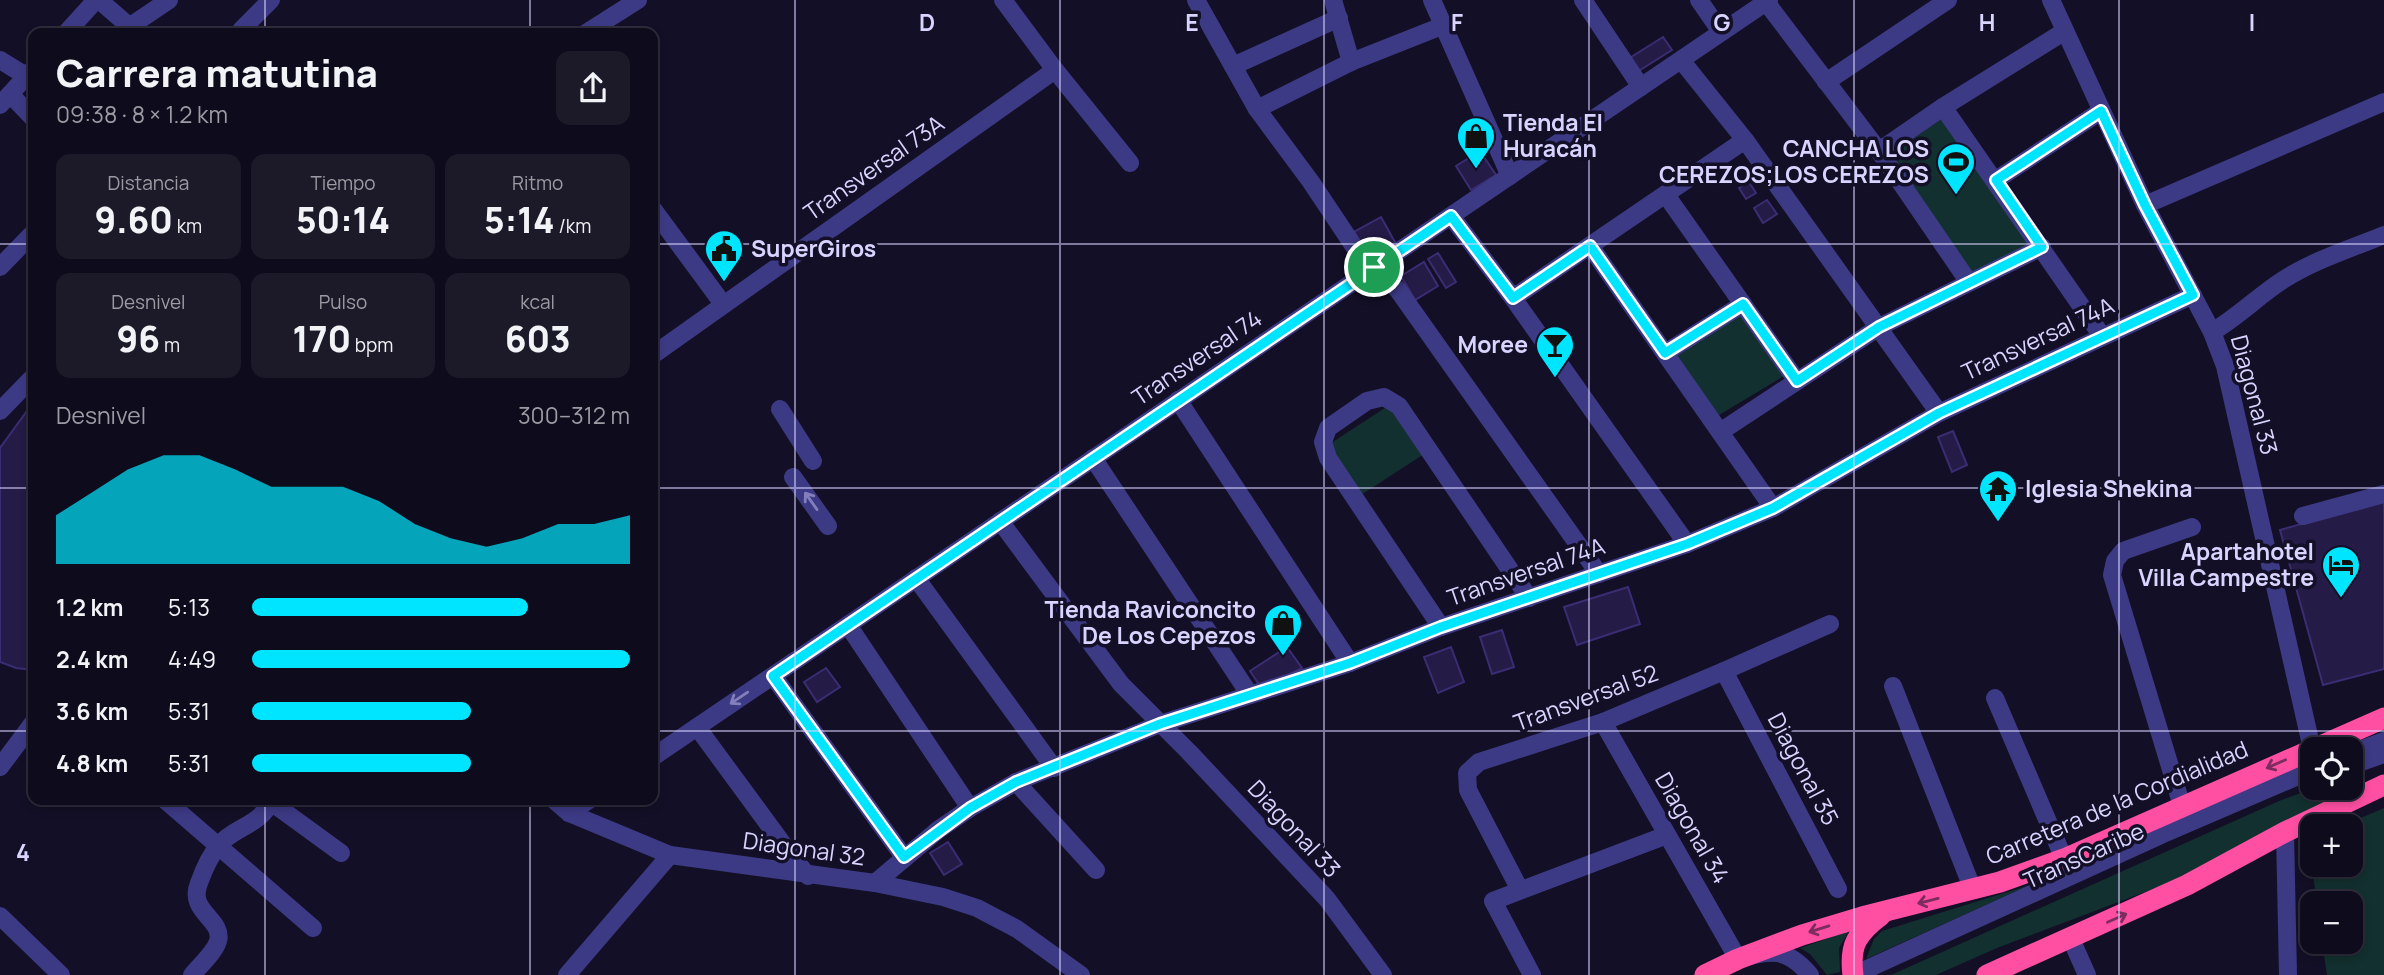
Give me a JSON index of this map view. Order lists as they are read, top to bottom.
{
  "streets": {
    "highway": ["Carretera de la Cordialidad"],
    "street": [
      "Transversal 73A",
      "Transversal 74A",
      "Transversal 74",
      "Diagonal 33",
      "Transversal 52",
      "Diagonal 35",
      "Diagonal 34",
      "Diagonal 32",
      "TransCaribe"
    ]
  },
  "crossings": [
    ["Transversal 74A", "Diagonal 33"],
    ["Transversal 74A", "Diagonal 32"],
    ["Transversal 74", "Diagonal 33"],
    ["Transversal 52", "Diagonal 35"],
    ["Transversal 52", "Diagonal 34"],
    ["Carretera de la Cordialidad", "Diagonal 34"]
  ],
  "places": {
    "shop": ["Tienda El Huracán", "Tienda Raviconcito De Los Cepezos"],
    "sports": ["CANCHA LOS CEREZOS;LOS CEREZOS"],
    "public building": ["SuperGiros"],
    "bar": ["Moree"],
    "temple": ["Iglesia Shekina"],
    "hotel": ["Apartahotel Villa Campestre"]
  },
  "page": {
    "heading": ["Carrera matutina", "09:38 · 8 × 1.2 km"],
    "stats": [
      ["Distancia", "9.60 km"],
      ["Tiempo", "50:14"],
      ["Ritmo", "5:14 /km"],
      ["Desnivel", "96 m"],
      ["Pulso", "170 bpm"],
      ["kcal", "603"]
    ],
    "chart": ["Desnivel", "300–312 m"],
    "list": [
      {
        "name": "1.2 km",
        "note": "5:13"
      },
      {
        "name": "2.4 km",
        "note": "4:49"
      },
      {
        "name": "3.6 km",
        "note": "5:31"
      },
      {
        "name": "4.8 km",
        "note": "5:31"
      }
    ],
    "map_buttons": ["+", "−"]
  },
  "grid": {
    "columns": [
      "D",
      "E",
      "F",
      "G",
      "H",
      "I"
    ],
    "rows": ["4"]
  }
}
